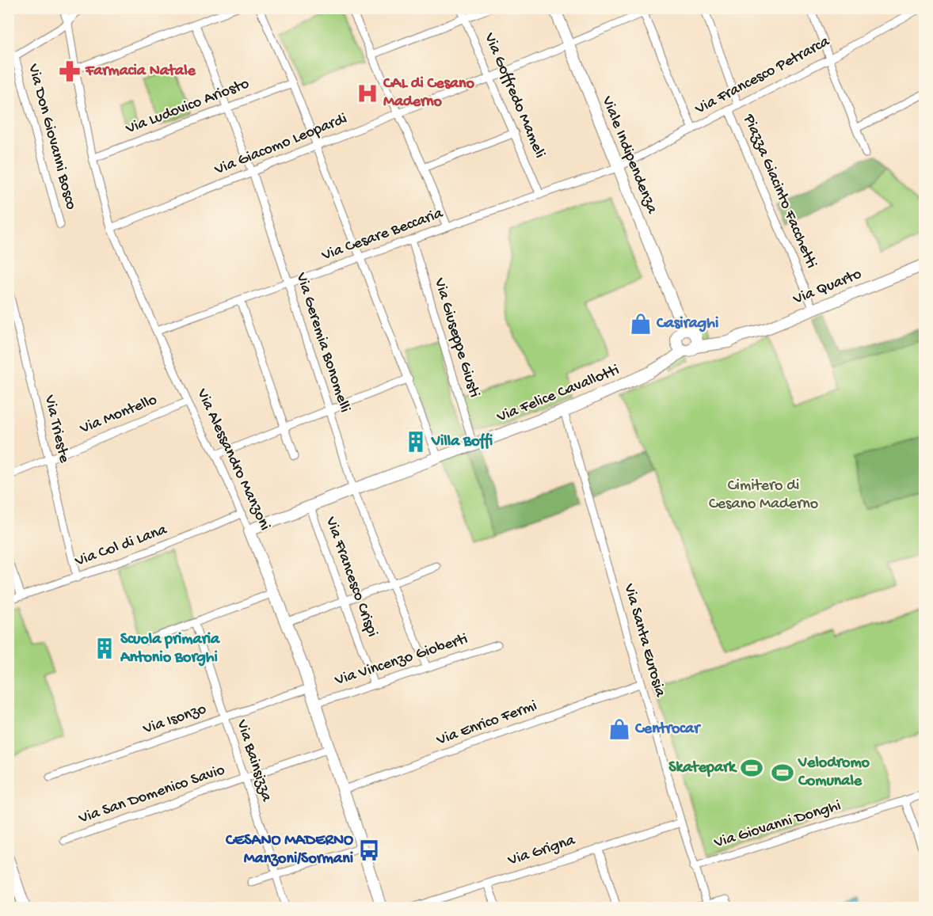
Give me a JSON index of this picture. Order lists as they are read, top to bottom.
{
  "streets": {
    "street": [
      "Via Francesco Petrarca",
      "Via Goffredo Mameli",
      "Via Ludovico Ariosto",
      "Via Don Giovanni Bosco",
      "Via Giacomo Leopardi",
      "Viale Indipendenza",
      "Piazza Giacinto Facchetti",
      "Via Cesare Beccaria",
      "Via Quarto",
      "Via Giuseppe Giusti",
      "Via Geremia Bonomelli",
      "Via Felice Cavallotti",
      "Via Montello",
      "Via Trieste",
      "Via Alessandro Manzoni",
      "Via Col di Lana",
      "Via Francesco Crispi",
      "Via Santa Eurosia",
      "Via Vincenzo Gioberti",
      "Via Isonzo",
      "Via Enrico Fermi",
      "Via Bainsizza",
      "Via San Domenico Savio",
      "Via Giovanni Donghi",
      "Via Grigna"
    ]
  },
  "crossings": [
    ["Via Francesco Petrarca", "Viale Indipendenza"],
    ["Via Francesco Petrarca", "Piazza Giacinto Facchetti"],
    ["Via Francesco Petrarca", "Via Cesare Beccaria"],
    ["Via Goffredo Mameli", "Via Giacomo Leopardi"],
    ["Via Goffredo Mameli", "Via Cesare Beccaria"],
    ["Via Ludovico Ariosto", "Via Geremia Bonomelli"],
    ["Via Ludovico Ariosto", "Via Alessandro Manzoni"],
    ["Via Giacomo Leopardi", "Viale Indipendenza"],
    ["Via Giacomo Leopardi", "Via Geremia Bonomelli"],
    ["Via Giacomo Leopardi", "Via Alessandro Manzoni"],
    ["Viale Indipendenza", "Via Cesare Beccaria"],
    ["Viale Indipendenza", "Via Quarto"],
    ["Viale Indipendenza", "Via Felice Cavallotti"],
    ["Piazza Giacinto Facchetti", "Via Quarto"],
    ["Via Cesare Beccaria", "Via Giuseppe Giusti"],
    ["Via Cesare Beccaria", "Via Geremia Bonomelli"],
    ["Via Cesare Beccaria", "Via Alessandro Manzoni"],
    ["Via Quarto", "Via Felice Cavallotti"],
    ["Via Giuseppe Giusti", "Via Felice Cavallotti"],
    ["Via Geremia Bonomelli", "Via Felice Cavallotti"],
    ["Via Geremia Bonomelli", "Via Vincenzo Gioberti"],
    ["Via Felice Cavallotti", "Via Alessandro Manzoni"],
    ["Via Felice Cavallotti", "Via Francesco Crispi"],
    ["Via Felice Cavallotti", "Via Santa Eurosia"],
    ["Via Montello", "Via Trieste"],
    ["Via Montello", "Via Alessandro Manzoni"],
    ["Via Trieste", "Via Col di Lana"],
    ["Via Alessandro Manzoni", "Via Col di Lana"],
    ["Via Alessandro Manzoni", "Via Vincenzo Gioberti"],
    ["Via Alessandro Manzoni", "Via Isonzo"],
    ["Via Alessandro Manzoni", "Via Enrico Fermi"],
    ["Via Alessandro Manzoni", "Via San Domenico Savio"],
    ["Via Francesco Crispi", "Via Vincenzo Gioberti"],
    ["Via Santa Eurosia", "Via Enrico Fermi"],
    ["Via Santa Eurosia", "Via Giovanni Donghi"],
    ["Via Santa Eurosia", "Via Grigna"],
    ["Via Isonzo", "Via Bainsizza"],
    ["Via Bainsizza", "Via San Domenico Savio"]
  ],
  "parks": ["Cimitero di Cesano Maderno"],
  "places": {
    "pharmacy": ["Farmacia Natale"],
    "hospital": ["CAL di Cesano Maderno"],
    "shop": ["Casiraghi", "Centrocar"],
    "building": ["Villa Boffi", "Scuola primaria Antonio Borghi"],
    "sports": ["Skatepark", "Velodromo Comunale"],
    "bus stop": ["CESANO MADERNO Manzoni/Sormani"]
  }
}
